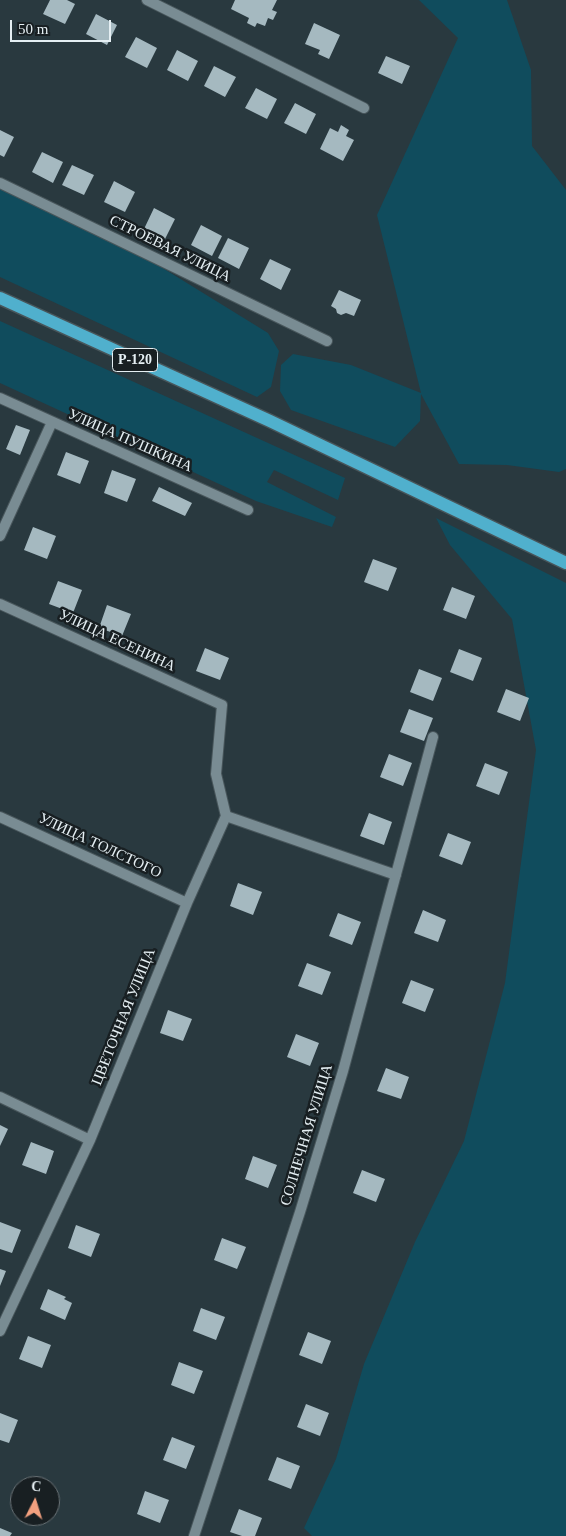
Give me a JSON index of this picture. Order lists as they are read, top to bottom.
{
  "streets": {
    "main road": ["Р-120"],
    "street": [
      "СТРОЕВАЯ УЛИЦА",
      "УЛИЦА ПУШКИНА",
      "УЛИЦА ЕСЕНИНА",
      "УЛИЦА ТОЛСТОГО",
      "ЦВЕТОЧНАЯ УЛИЦА",
      "СОЛНЕЧНАЯ УЛИЦА"
    ]
  },
  "crossings": [
    ["УЛИЦА ЕСЕНИНА", "ЦВЕТОЧНАЯ УЛИЦА"],
    ["УЛИЦА ТОЛСТОГО", "ЦВЕТОЧНАЯ УЛИЦА"]
  ],
  "scale_bar": "50 m",
  "north": "top"
}
